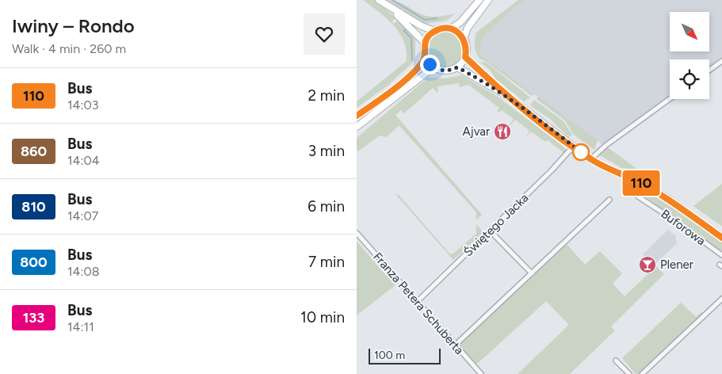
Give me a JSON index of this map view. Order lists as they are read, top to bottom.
{
  "streets": {
    "main road": ["Buforowa"],
    "street": ["Świętego Jacka", "Franza Petera Schuberta"]
  },
  "crossings": [
    ["Świętego Jacka", "Buforowa"],
    ["Świętego Jacka", "Franza Petera Schuberta"]
  ],
  "places": {
    "restaurant": ["Ajvar"],
    "bar": ["Plener"]
  },
  "lines": ["bus line 110"],
  "scale_bar": "100 m",
  "north": "bottom right",
  "page": {
    "heading": ["Iwiny – Rondo", "Walk · 4 min · 260 m"],
    "on_map": "110",
    "list": [
      {
        "mark": "110",
        "name": "Bus",
        "note": "14:03",
        "value": "2 min"
      },
      {
        "mark": "860",
        "name": "Bus",
        "note": "14:04",
        "value": "3 min"
      },
      {
        "mark": "810",
        "name": "Bus",
        "note": "14:07",
        "value": "6 min"
      },
      {
        "mark": "800",
        "name": "Bus",
        "note": "14:08",
        "value": "7 min"
      },
      {
        "mark": "133",
        "name": "Bus",
        "note": "14:11",
        "value": "10 min"
      }
    ],
    "scale": "100 m"
  }
}
